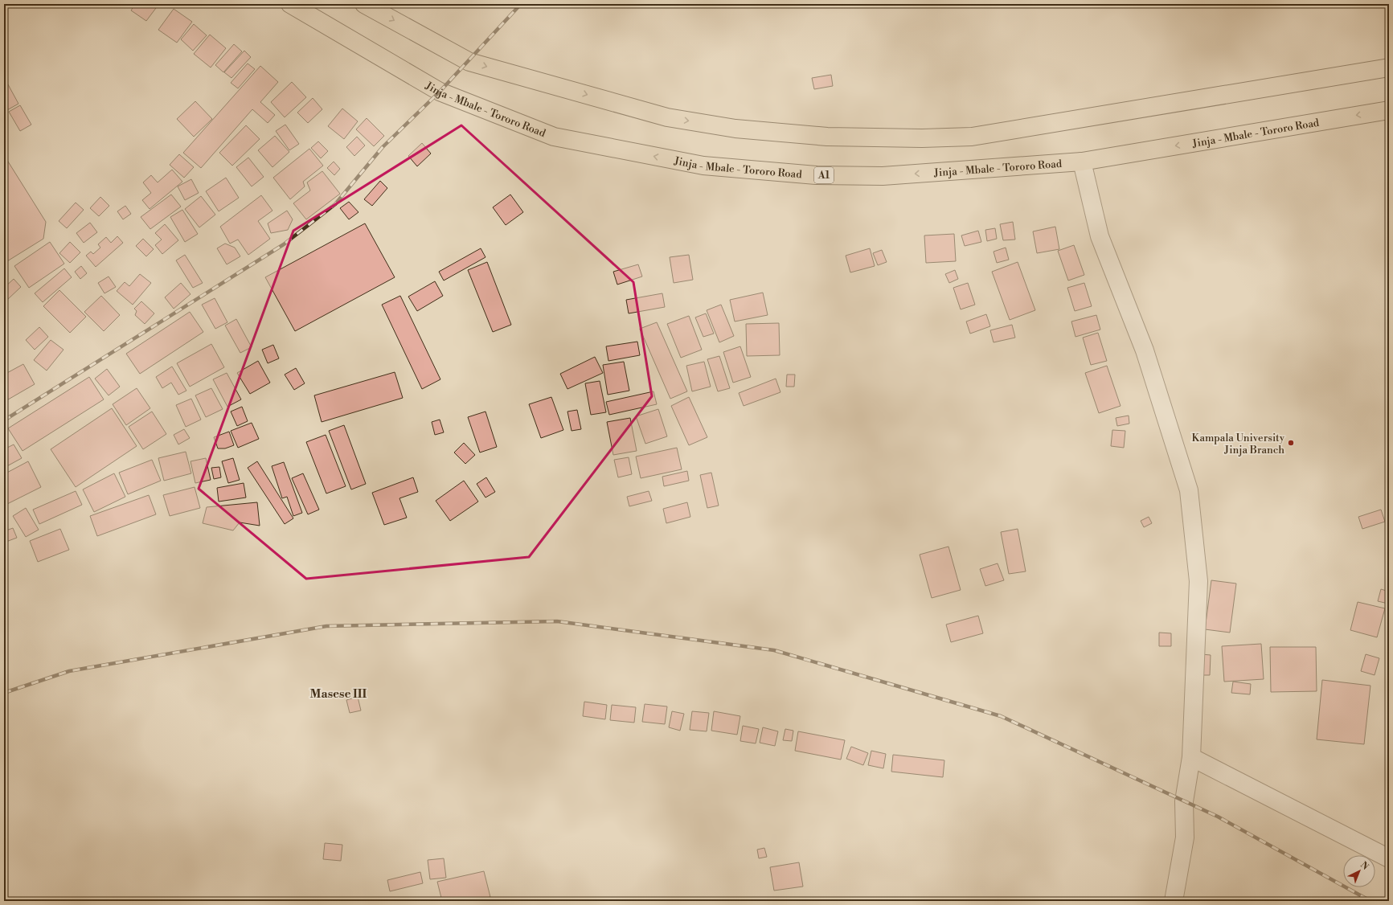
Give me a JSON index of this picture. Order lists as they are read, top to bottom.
{
  "streets": {
    "highway": ["Jinja - Mbale - Tororo Road", "A1"]
  },
  "districts": ["Masese III"],
  "places": ["Kampala University Jinja Branch"],
  "north": "top right"
}
